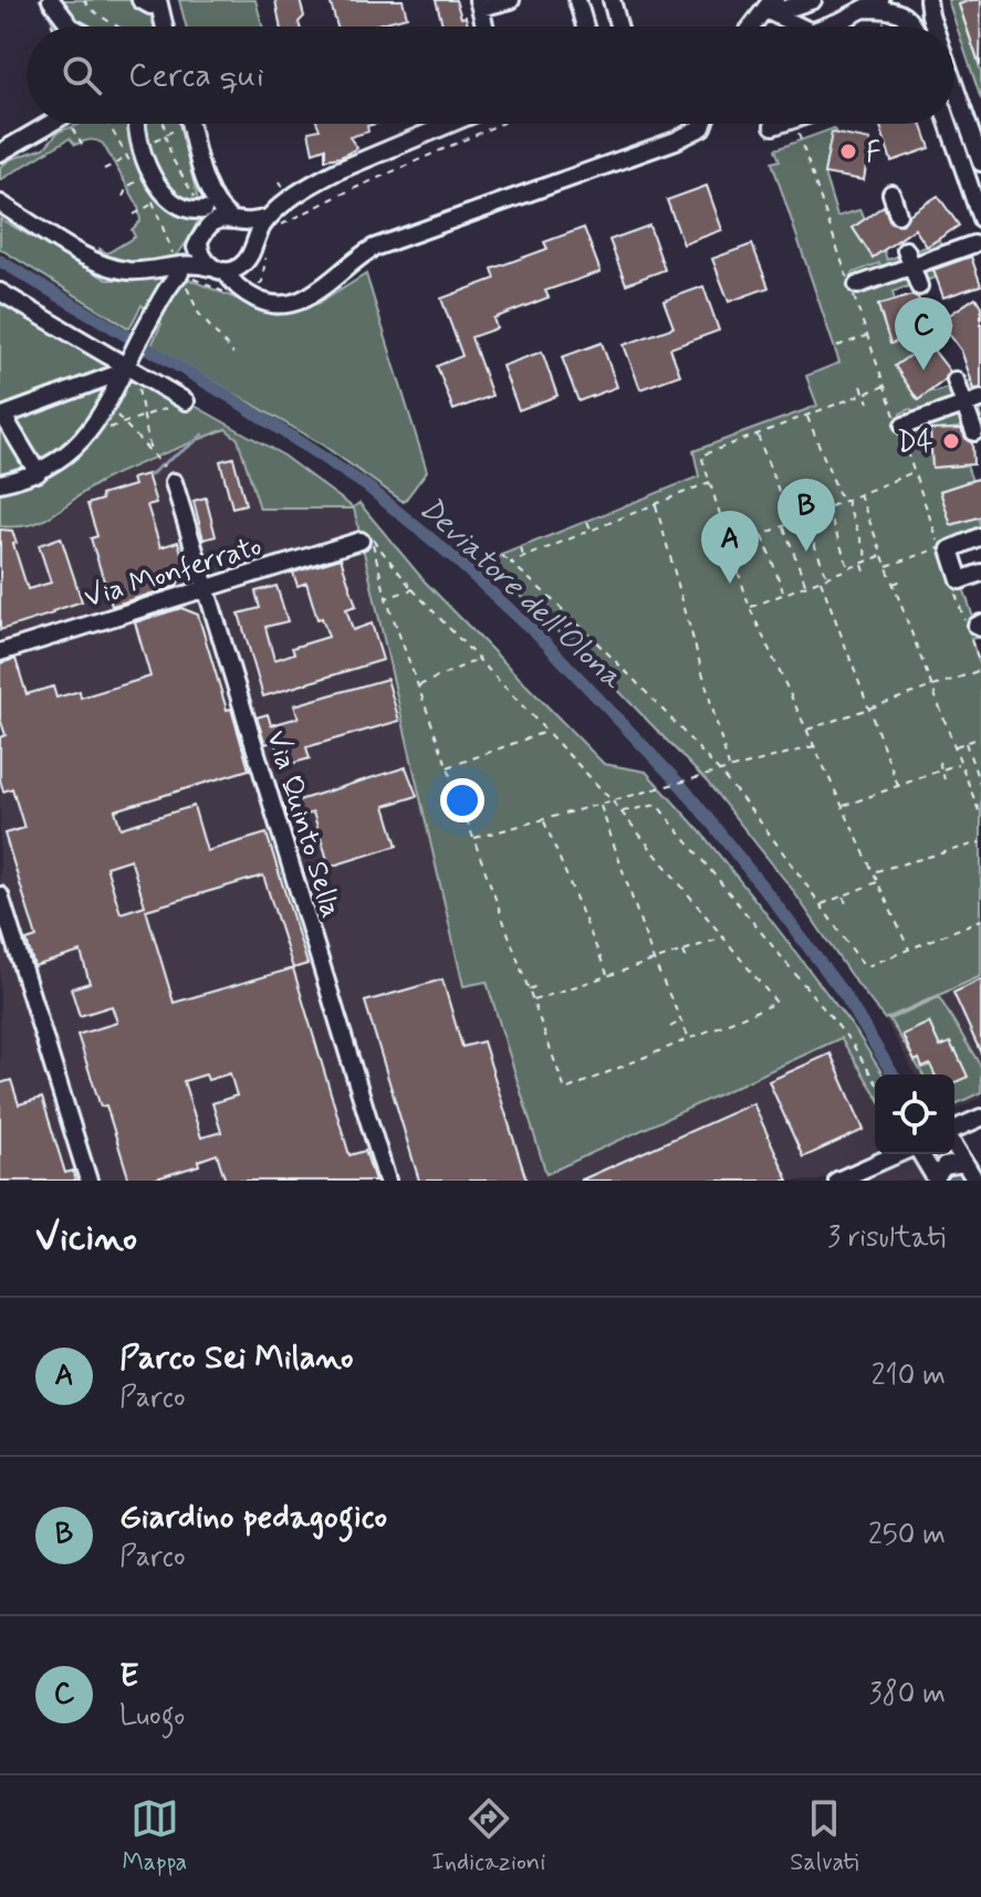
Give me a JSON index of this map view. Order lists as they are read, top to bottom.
{
  "streets": {
    "street": ["Via Monferrato", "Via Quinto Sella"]
  },
  "crossings": [
    ["Via Monferrato", "Via Quinto Sella"]
  ],
  "water": ["Deviatore dell'Olona"],
  "places": ["F", "D4"],
  "page": {
    "search": "Cerca qui",
    "pins": ["C", "B", "A"],
    "heading": ["Vicino", "3 risultati"],
    "list": [
      {
        "mark": "A",
        "name": "Parco Sei Milano",
        "note": "Parco",
        "value": "210 m"
      },
      {
        "mark": "B",
        "name": "Giardino pedagogico",
        "note": "Parco",
        "value": "250 m"
      },
      {
        "mark": "C",
        "name": "E",
        "note": "Luogo",
        "value": "380 m"
      }
    ],
    "nav": ["Mappa", "Indicazioni", "Salvati"]
  }
}
